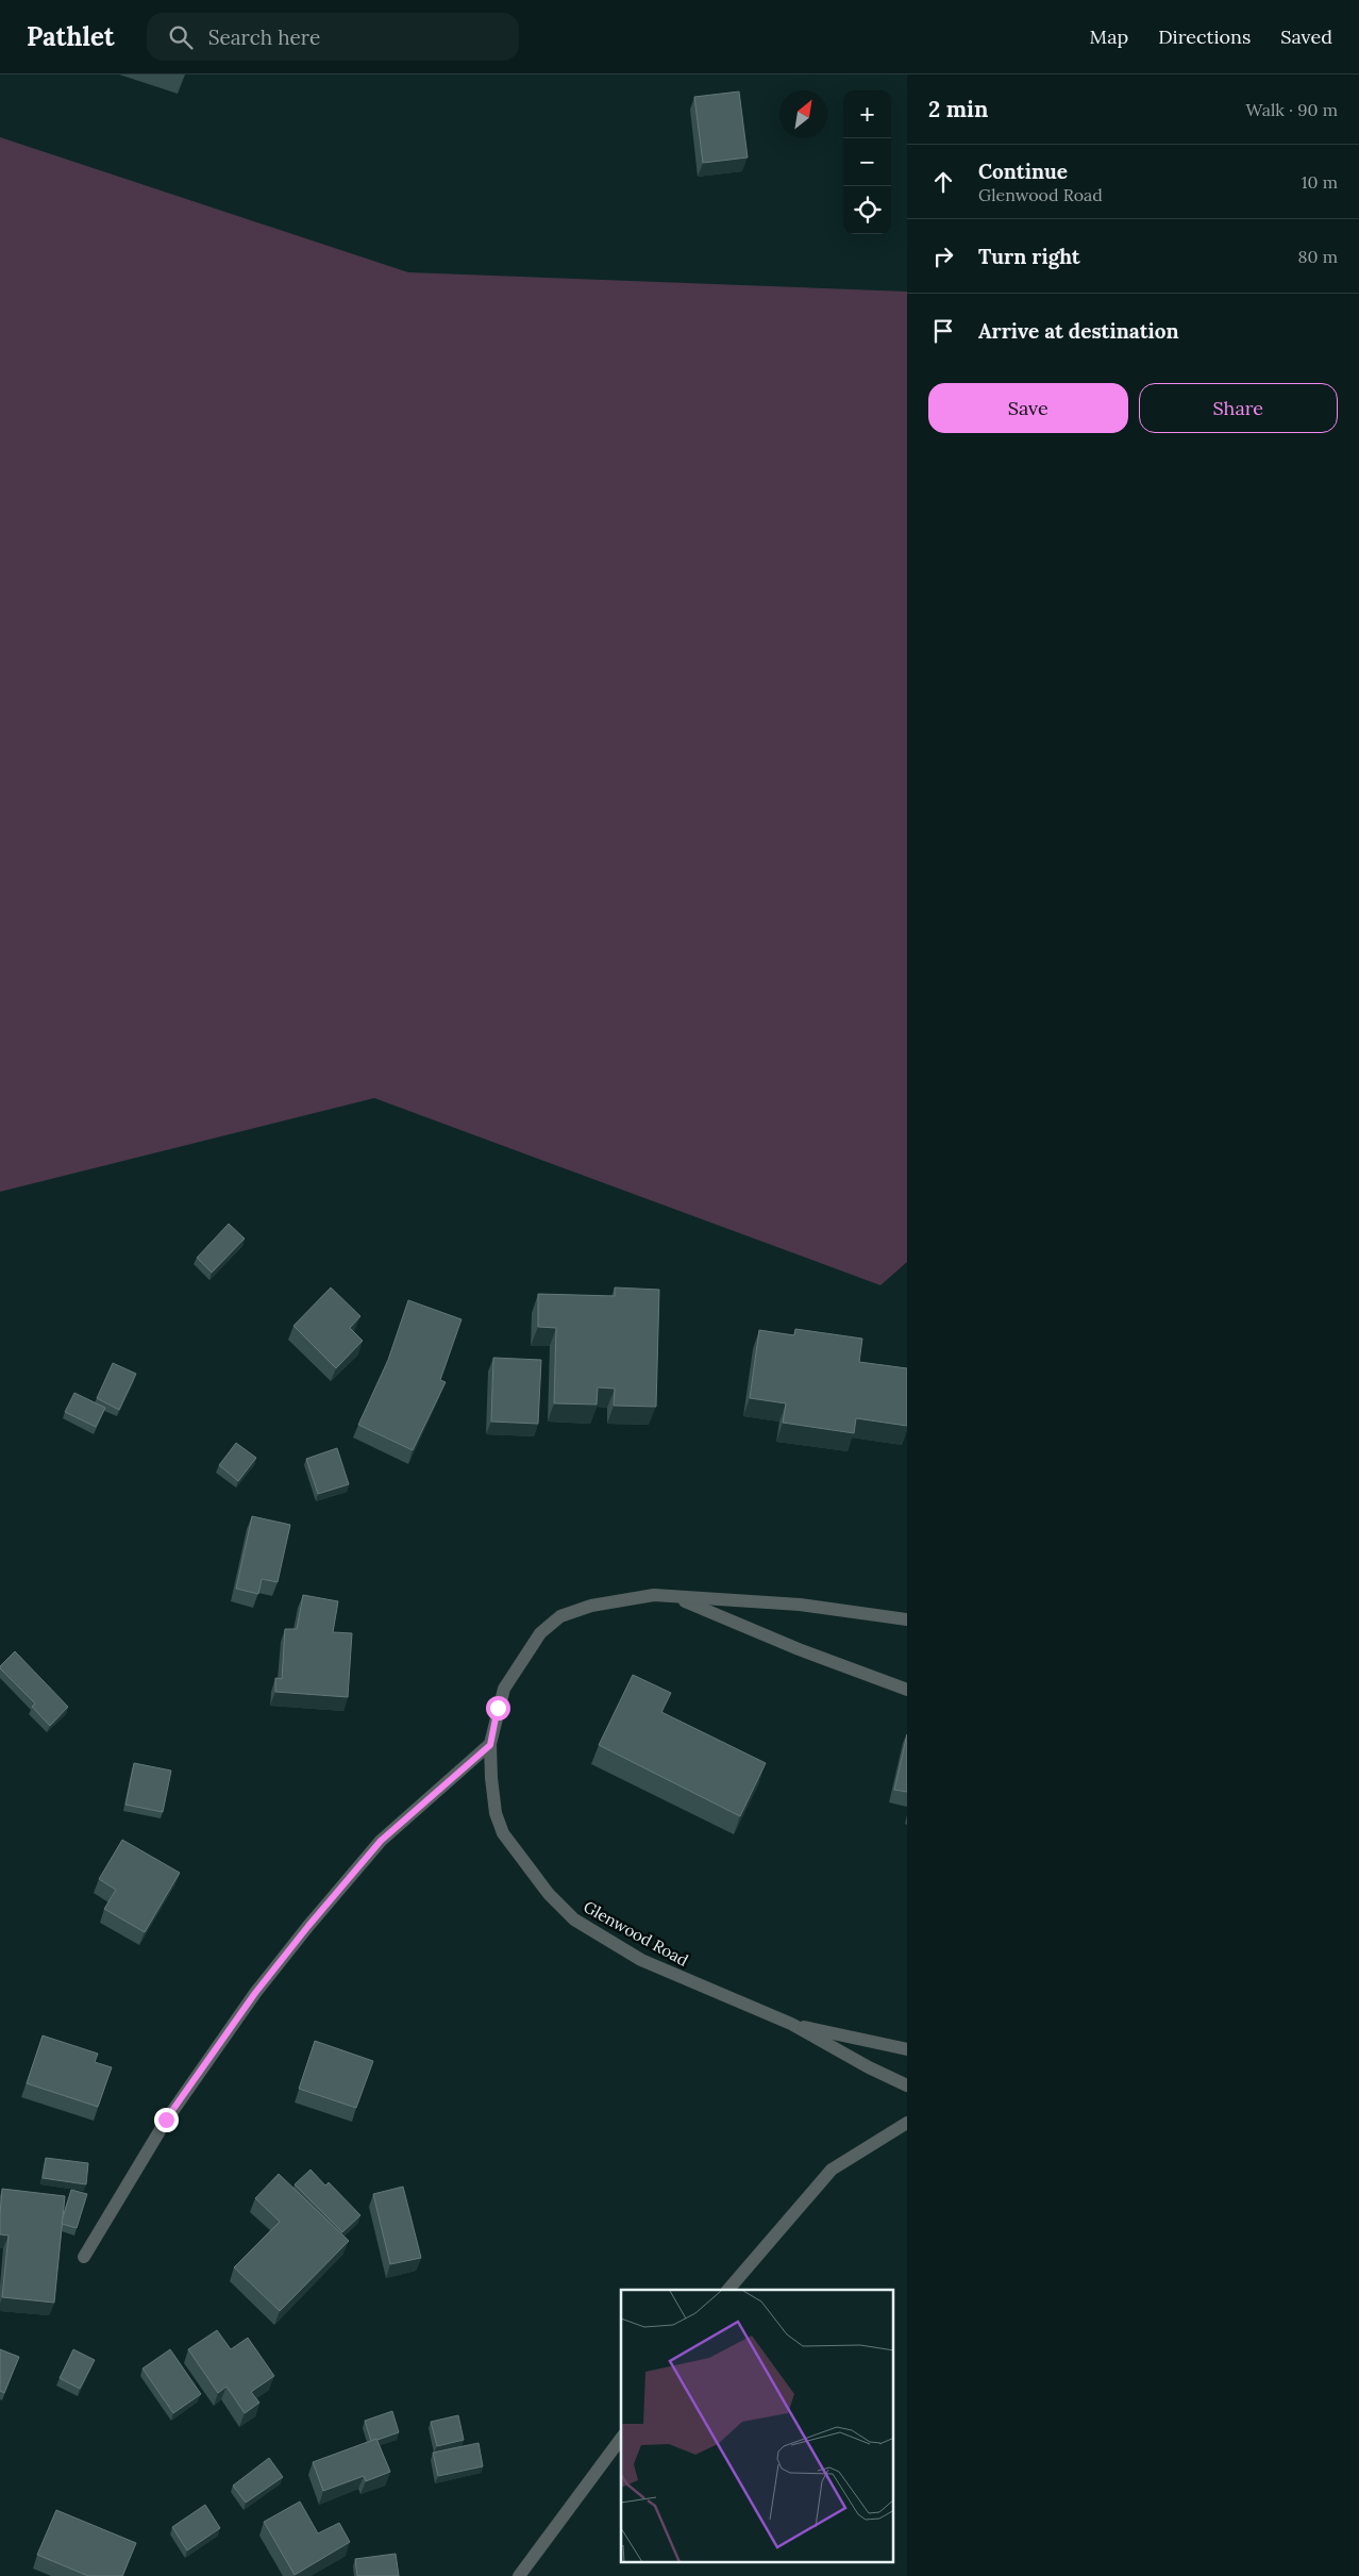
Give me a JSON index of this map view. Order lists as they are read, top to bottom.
{
  "streets": {
    "street": ["Glenwood Road"]
  },
  "north": "top right",
  "page": {
    "header": "Pathlet",
    "search": "Search here",
    "nav": ["Map", "Directions", "Saved"],
    "heading": ["2 min", "Walk · 90 m"],
    "map_buttons": ["+", "−"],
    "list": [
      ["Continue", "Glenwood Road", "10 m"],
      ["Turn right", "80 m"],
      "Arrive at destination"
    ],
    "buttons": ["Save", "Share"]
  }
}
